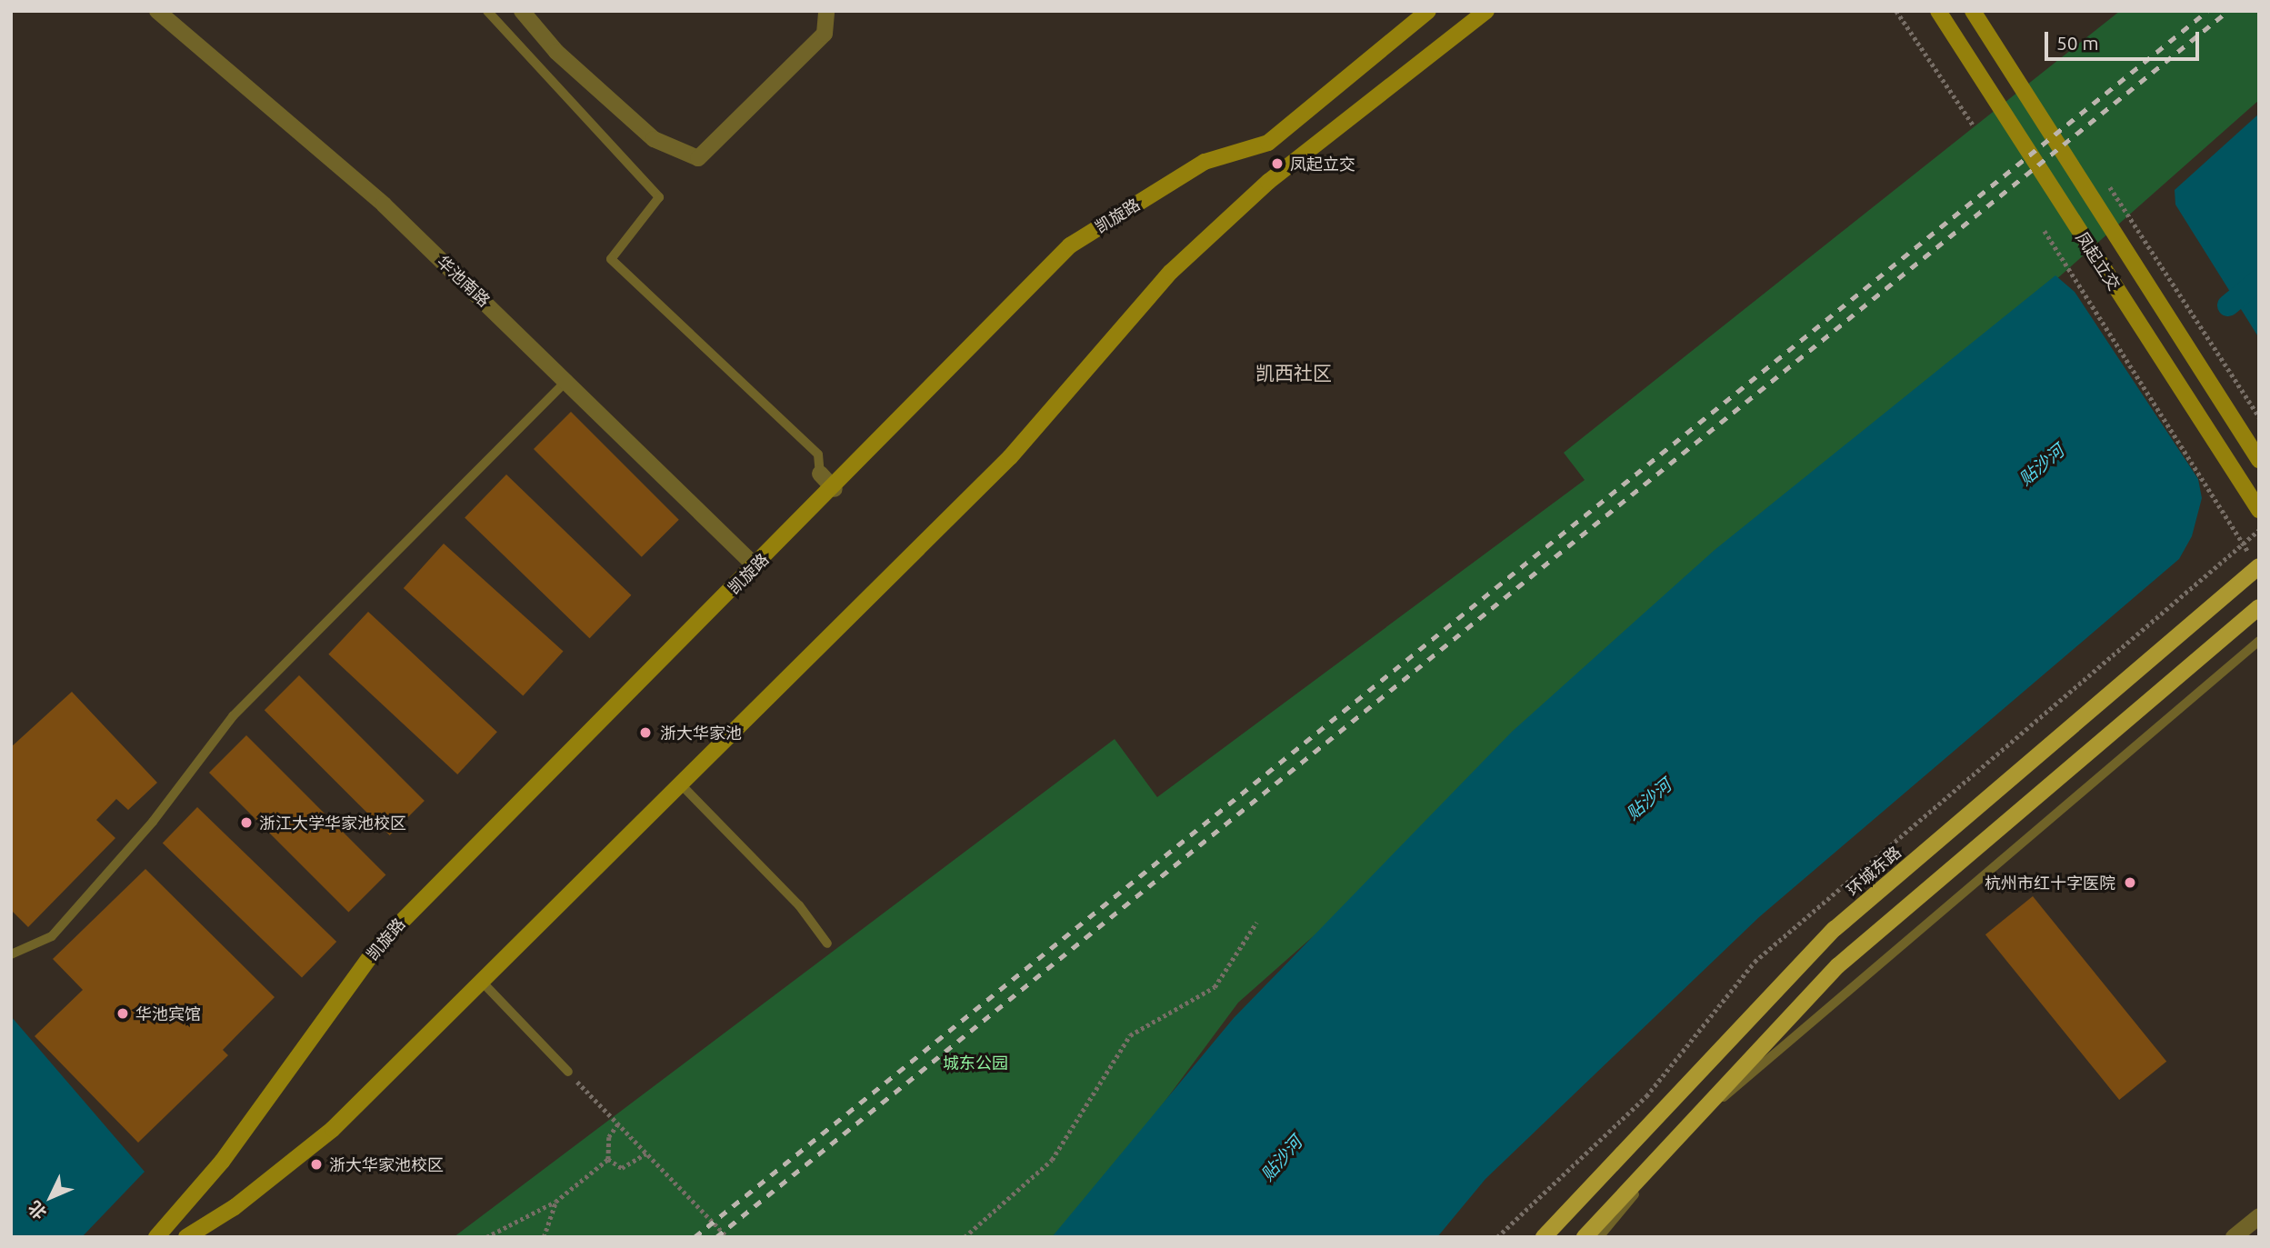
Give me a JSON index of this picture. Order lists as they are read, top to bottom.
{
  "streets": {
    "main road": ["凯旋路", "凤起立交", "环城东路"],
    "street": ["华池南路"]
  },
  "crossings": [
    ["凯旋路", "华池南路"]
  ],
  "districts": ["凯西社区"],
  "water": ["贴沙河"],
  "parks": ["城东公园"],
  "places": [
    "凤起立交",
    "浙大华家池",
    "浙江大学华家池校区",
    "杭州市红十字医院",
    "华池宾馆",
    "浙大华家池校区"
  ],
  "scale_bar": "50 m",
  "north": "bottom left"
}
